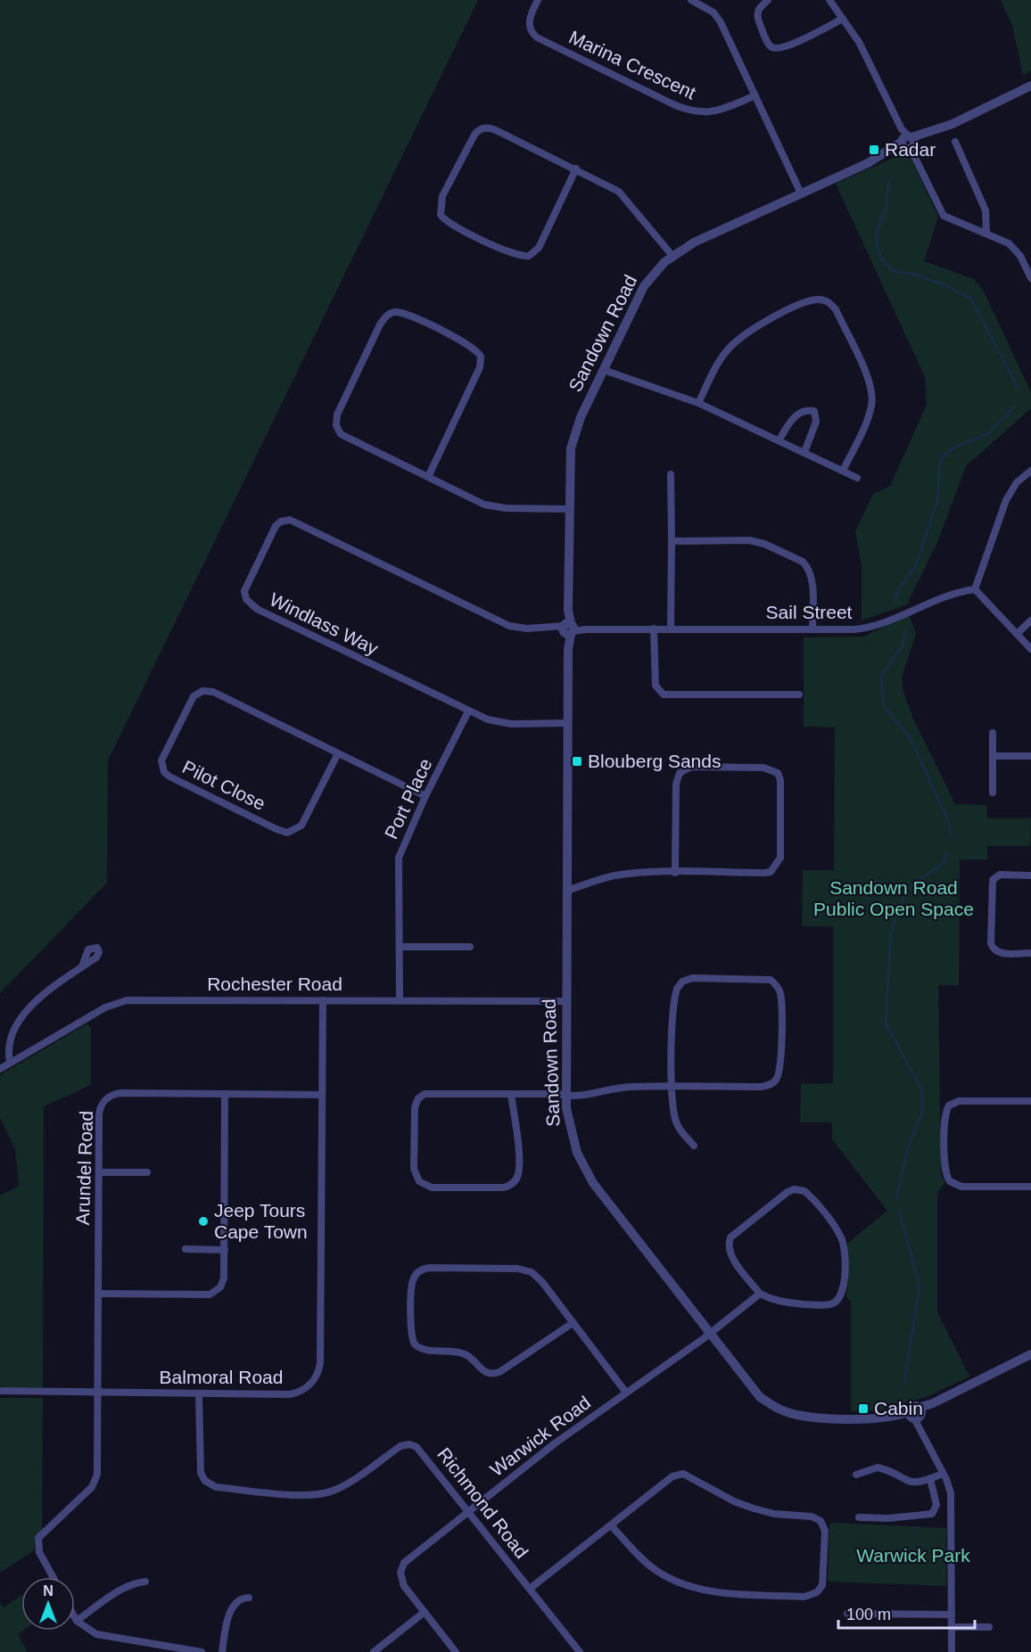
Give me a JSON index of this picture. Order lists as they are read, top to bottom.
{
  "streets": {
    "street": [
      "Marina Crescent",
      "Sandown Road",
      "Sail Street",
      "Windlass Way",
      "Pilot Close",
      "Port Place",
      "Rochester Road",
      "Arundel Road",
      "Balmoral Road",
      "Warwick Road",
      "Richmond Road"
    ]
  },
  "crossings": [
    ["Sandown Road", "Sail Street"],
    ["Sandown Road", "Windlass Way"],
    ["Sandown Road", "Rochester Road"],
    ["Sandown Road", "Warwick Road"],
    ["Sail Street", "Windlass Way"],
    ["Windlass Way", "Port Place"],
    ["Pilot Close", "Port Place"],
    ["Port Place", "Rochester Road"],
    ["Rochester Road", "Balmoral Road"],
    ["Arundel Road", "Balmoral Road"],
    ["Balmoral Road", "Richmond Road"],
    ["Warwick Road", "Richmond Road"]
  ],
  "parks": ["Sandown Road Public Open Space", "Warwick Park"],
  "places": {
    "transit": ["Radar", "Blouberg Sands", "Cabin"],
    "other": ["Jeep Tours Cape Town"]
  },
  "scale_bar": "100 m",
  "north": "top"
}
